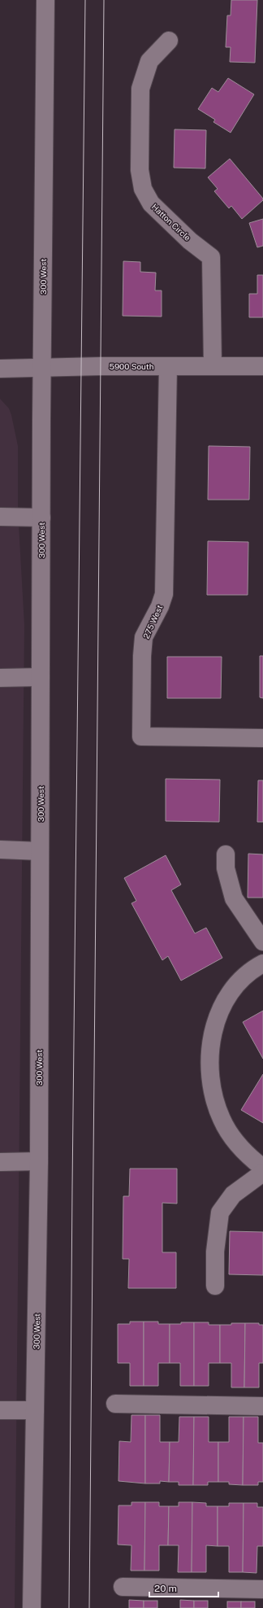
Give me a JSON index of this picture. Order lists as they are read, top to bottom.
{
  "streets": {
    "street": [
      "Hatton Circle",
      "300 West",
      "5900 South",
      "275 West"
    ]
  },
  "crossings": [
    ["Hatton Circle", "5900 South"],
    ["300 West", "5900 South"],
    ["5900 South", "275 West"]
  ],
  "scale_bar": "20 m"
}
